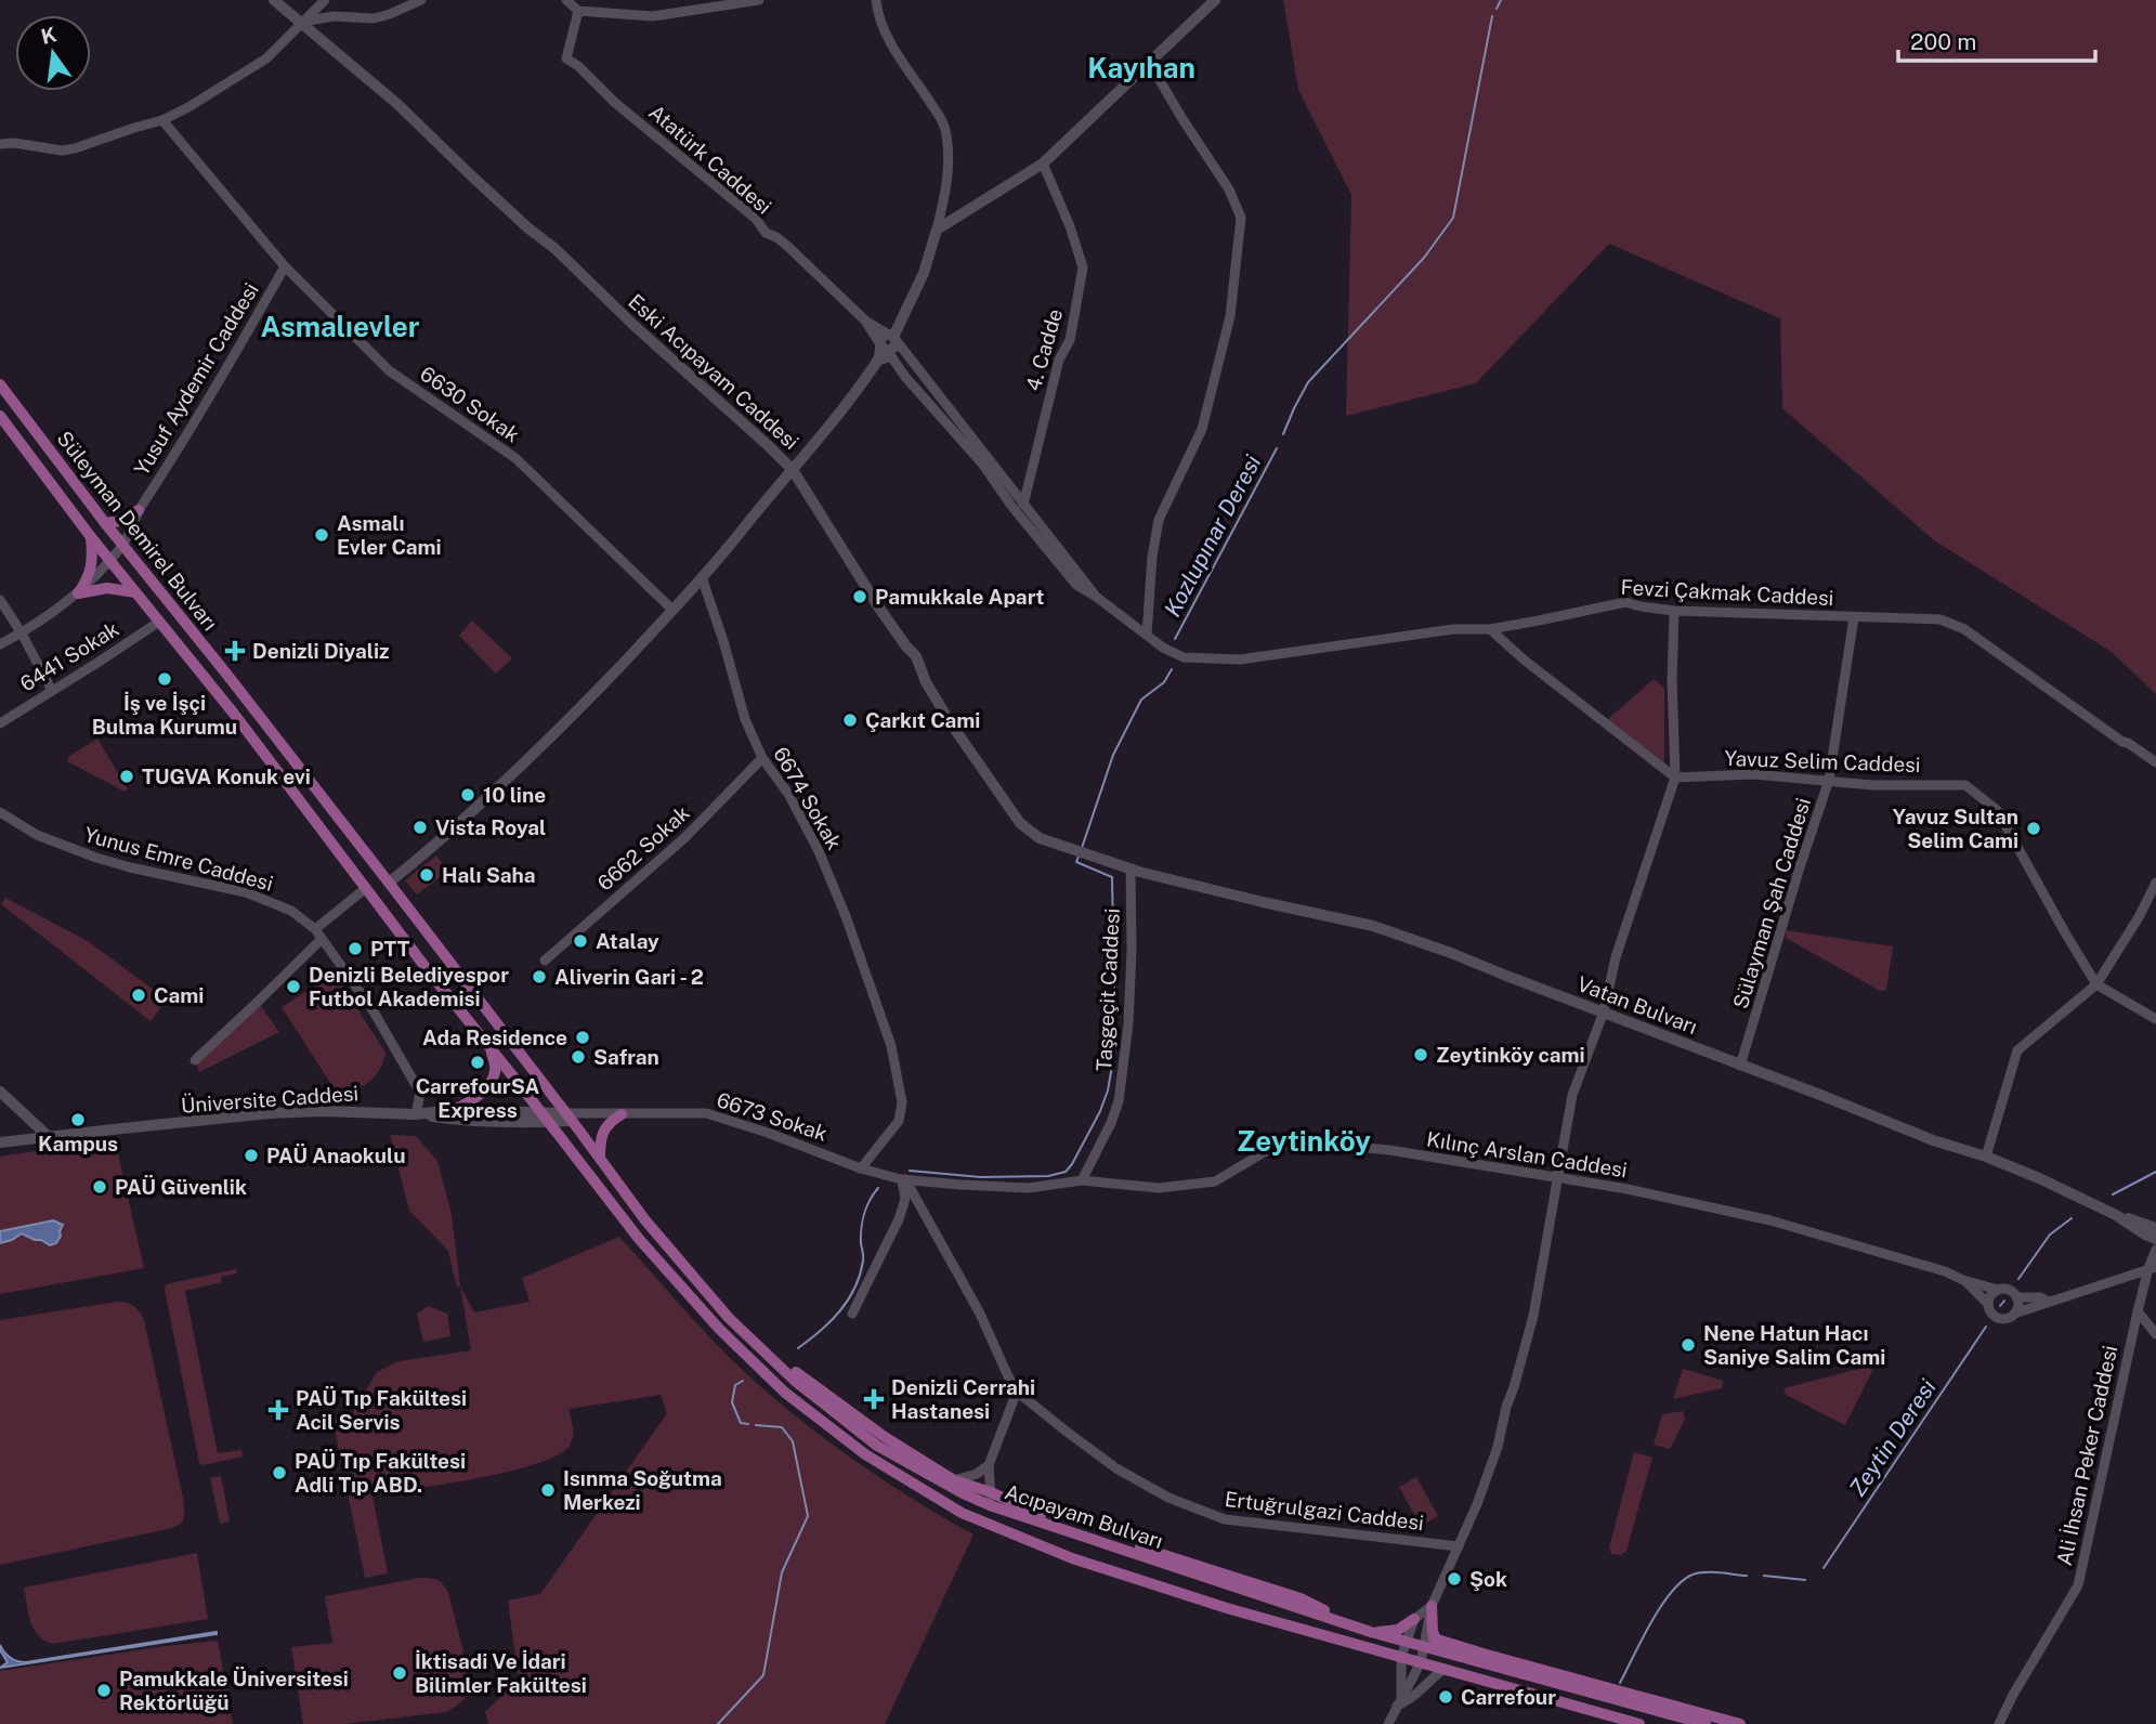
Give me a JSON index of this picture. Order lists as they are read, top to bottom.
{
  "streets": {
    "main road": [
      "Eski Acıpayam Caddesi",
      "Süleyman Demirel Bulvarı",
      "Vatan Bulvarı",
      "Üniversite Caddesi",
      "Acıpayam Bulvarı"
    ],
    "street": [
      "Atatürk Caddesi",
      "4. Cadde",
      "Yusuf Aydemir Caddesi",
      "6630 Sokak",
      "Fevzi Çakmak Caddesi",
      "6441 Sokak",
      "Yavuz Selim Caddesi",
      "6674 Sokak",
      "6662 Sokak",
      "Yunus Emre Caddesi",
      "Sülayman Şah Caddesi",
      "Taşgeçit Caddesi",
      "6673 Sokak",
      "Kılınç Arslan Caddesi",
      "Ali İhsan Peker Caddesi",
      "Ertuğrulgazi Caddesi"
    ]
  },
  "crossings": [
    ["Eski Acıpayam Caddesi", "Taşgeçit Caddesi"],
    ["Eski Acıpayam Caddesi", "Vatan Bulvarı"],
    ["Yusuf Aydemir Caddesi", "6630 Sokak"],
    ["Yusuf Aydemir Caddesi", "Süleyman Demirel Bulvarı"],
    ["Süleyman Demirel Bulvarı", "6441 Sokak"],
    ["Süleyman Demirel Bulvarı", "Üniversite Caddesi"],
    ["Süleyman Demirel Bulvarı", "6673 Sokak"],
    ["Süleyman Demirel Bulvarı", "Acıpayam Bulvarı"],
    ["Fevzi Çakmak Caddesi", "Sülayman Şah Caddesi"],
    ["Yavuz Selim Caddesi", "Sülayman Şah Caddesi"],
    ["6674 Sokak", "6662 Sokak"],
    ["6674 Sokak", "6673 Sokak"],
    ["Yunus Emre Caddesi", "Üniversite Caddesi"],
    ["Sülayman Şah Caddesi", "Vatan Bulvarı"],
    ["Taşgeçit Caddesi", "Vatan Bulvarı"],
    ["Taşgeçit Caddesi", "6673 Sokak"],
    ["Taşgeçit Caddesi", "Kılınç Arslan Caddesi"],
    ["Üniversite Caddesi", "Acıpayam Bulvarı"],
    ["6673 Sokak", "Kılınç Arslan Caddesi"],
    ["6673 Sokak", "Ertuğrulgazi Caddesi"],
    ["6673 Sokak", "Acıpayam Bulvarı"]
  ],
  "districts": ["Kayıhan", "Asmalıevler", "Zeytinköy"],
  "water": ["Kozlupınar Deresi", "Zeytin Deresi"],
  "places": {
    "other": [
      "Asmalı Evler Cami",
      "Pamukkale Apart",
      "İş ve İşçi Bulma Kurumu",
      "Çarkıt Cami",
      "TUGVA Konuk evi",
      "10 line",
      "Vista Royal",
      "Yavuz Sultan Selim Cami",
      "Halı Saha",
      "Atalay",
      "PTT",
      "Aliverin Gari - 2",
      "Denizli Belediyespor Futbol Akademisi",
      "Cami",
      "Ada Residence",
      "Zeytinköy cami",
      "Safran",
      "CarrefourSA Express",
      "Kampus",
      "PAÜ Anaokulu",
      "PAÜ Güvenlik",
      "Nene Hatun Hacı Saniye Salim Cami",
      "PAÜ Tıp Fakültesi Adli Tıp ABD.",
      "Isınma Soğutma Merkezi",
      "Şok",
      "İktisadi Ve İdari Bilimler Fakültesi",
      "Pamukkale Üniversitesi Rektörlüğü",
      "Carrefour"
    ],
    "health": ["Denizli Diyaliz", "Denizli Cerrahi Hastanesi", "PAÜ Tıp Fakültesi Acil Servis"]
  },
  "scale_bar": "200 m",
  "north": "top"
}
